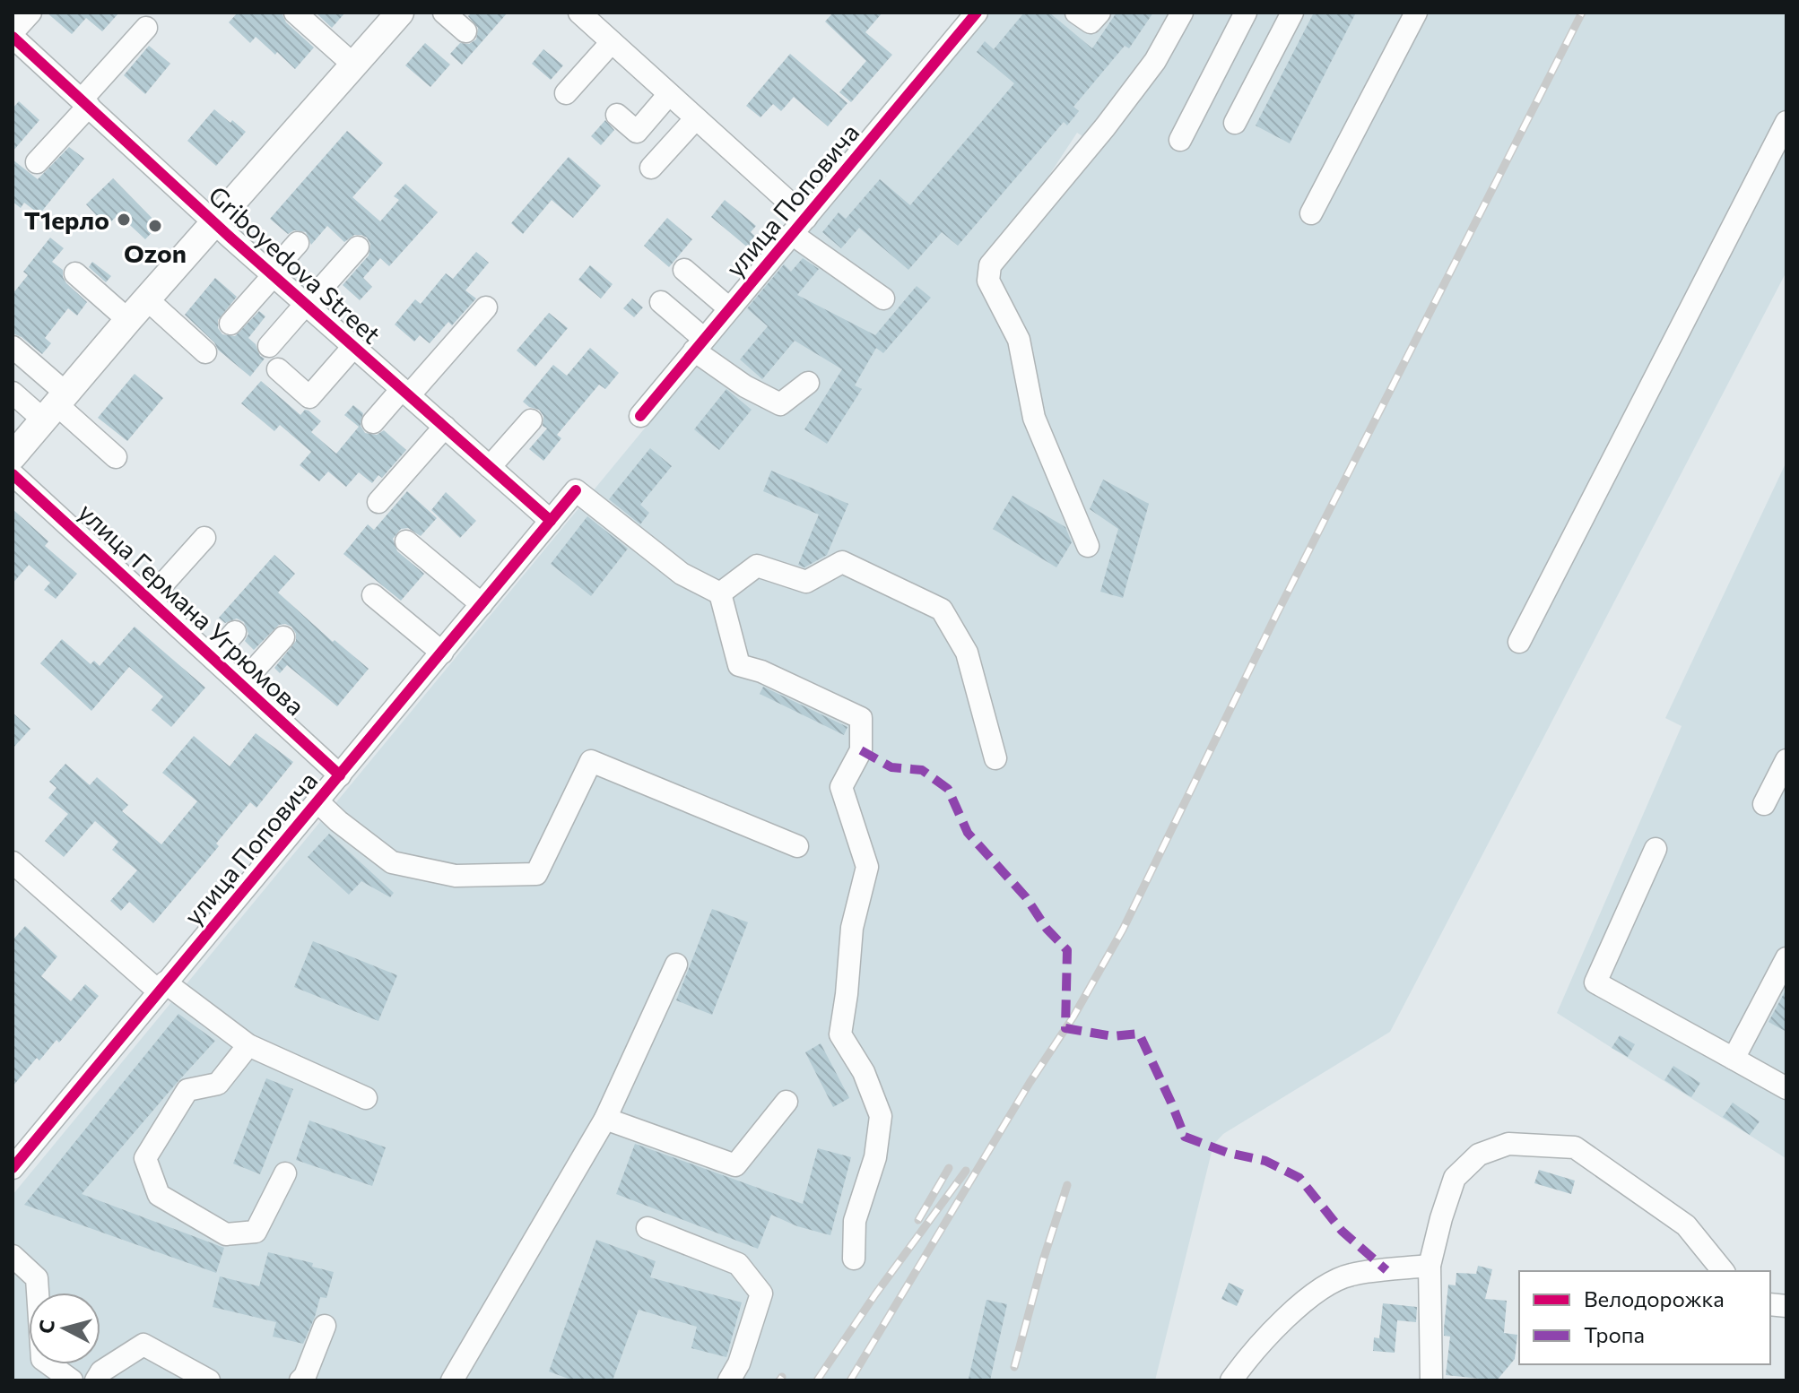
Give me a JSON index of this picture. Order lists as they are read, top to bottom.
{
  "streets": {
    "street": ["улица Поповича", "Griboyedova Street", "улица Германа Угрюмова"]
  },
  "crossings": [
    ["улица Поповича", "Griboyedova Street"],
    ["улица Поповича", "улица Германа Угрюмова"]
  ],
  "places": ["Т1ерло", "Ozon"],
  "legend": ["Велодорожка", "Тропа"],
  "north": "left"
}
